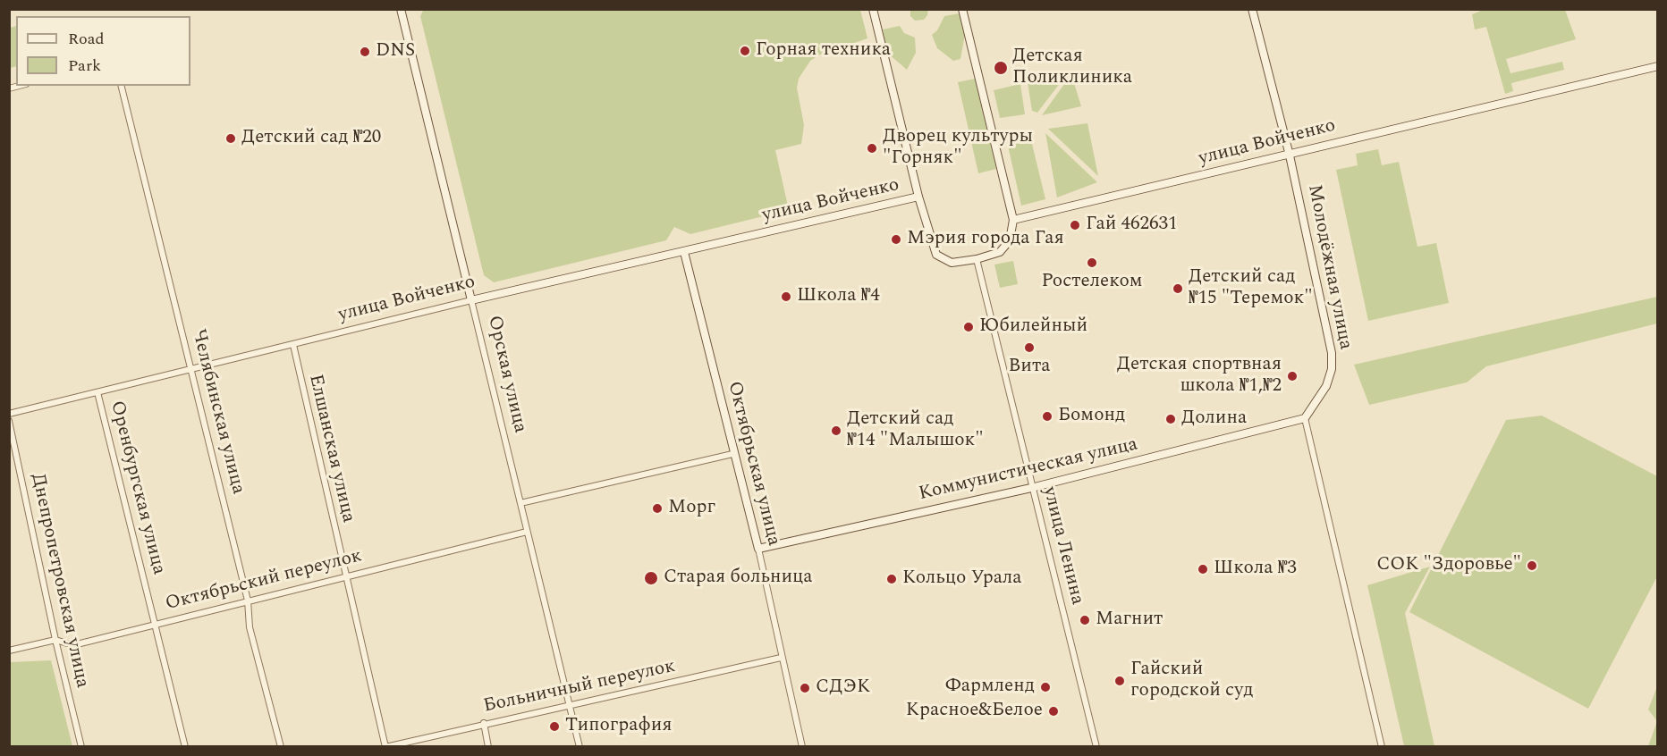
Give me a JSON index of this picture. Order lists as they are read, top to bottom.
{
  "streets": {
    "main road": [
      "улица Войченко",
      "Молодёжная улица",
      "Орская улица",
      "Октябрьская улица",
      "Коммунистическая улица"
    ],
    "street": [
      "Челябинская улица",
      "Елшанская улица",
      "Оренбургская улица",
      "улица Ленина",
      "Днепропетровская улица",
      "Октябрьский переулок",
      "Больничный переулок"
    ]
  },
  "crossings": [
    ["улица Войченко", "Молодёжная улица"],
    ["улица Войченко", "Орская улица"],
    ["улица Войченко", "Челябинская улица"],
    ["улица Войченко", "Елшанская улица"],
    ["улица Войченко", "Октябрьская улица"],
    ["улица Войченко", "Оренбургская улица"],
    ["улица Войченко", "улица Ленина"],
    ["Молодёжная улица", "Коммунистическая улица"],
    ["Орская улица", "Октябрьский переулок"],
    ["Орская улица", "Больничный переулок"],
    ["Челябинская улица", "Октябрьский переулок"],
    ["Елшанская улица", "Октябрьский переулок"],
    ["Елшанская улица", "Больничный переулок"],
    ["Октябрьская улица", "Коммунистическая улица"],
    ["Октябрьская улица", "Больничный переулок"],
    ["Коммунистическая улица", "улица Ленина"],
    ["Оренбургская улица", "Октябрьский переулок"],
    ["Днепропетровская улица", "Октябрьский переулок"]
  ],
  "places": [
    "Горная техника",
    "DNS",
    "Детская Поликлиника",
    "Детский сад №20",
    "Дворец культуры \"Горняк\"",
    "Гай 462631",
    "Мэрия города Гая",
    "Ростелеком",
    "Детский сад №15 \"Теремок\"",
    "Школа №4",
    "Юбилейный",
    "Вита",
    "Детская спортвная школа №1,№2",
    "Бомонд",
    "Долина",
    "Детский сад №14 \"Малышок\"",
    "Морг",
    "СОК \"Здоровье\"",
    "Школа №3",
    "Старая больница",
    "Кольцо Урала",
    "Магнит",
    "Гайский городской суд",
    "Фармленд",
    "СДЭК",
    "Красное&Белое",
    "Типография"
  ],
  "legend": ["Road", "Park"]
}
